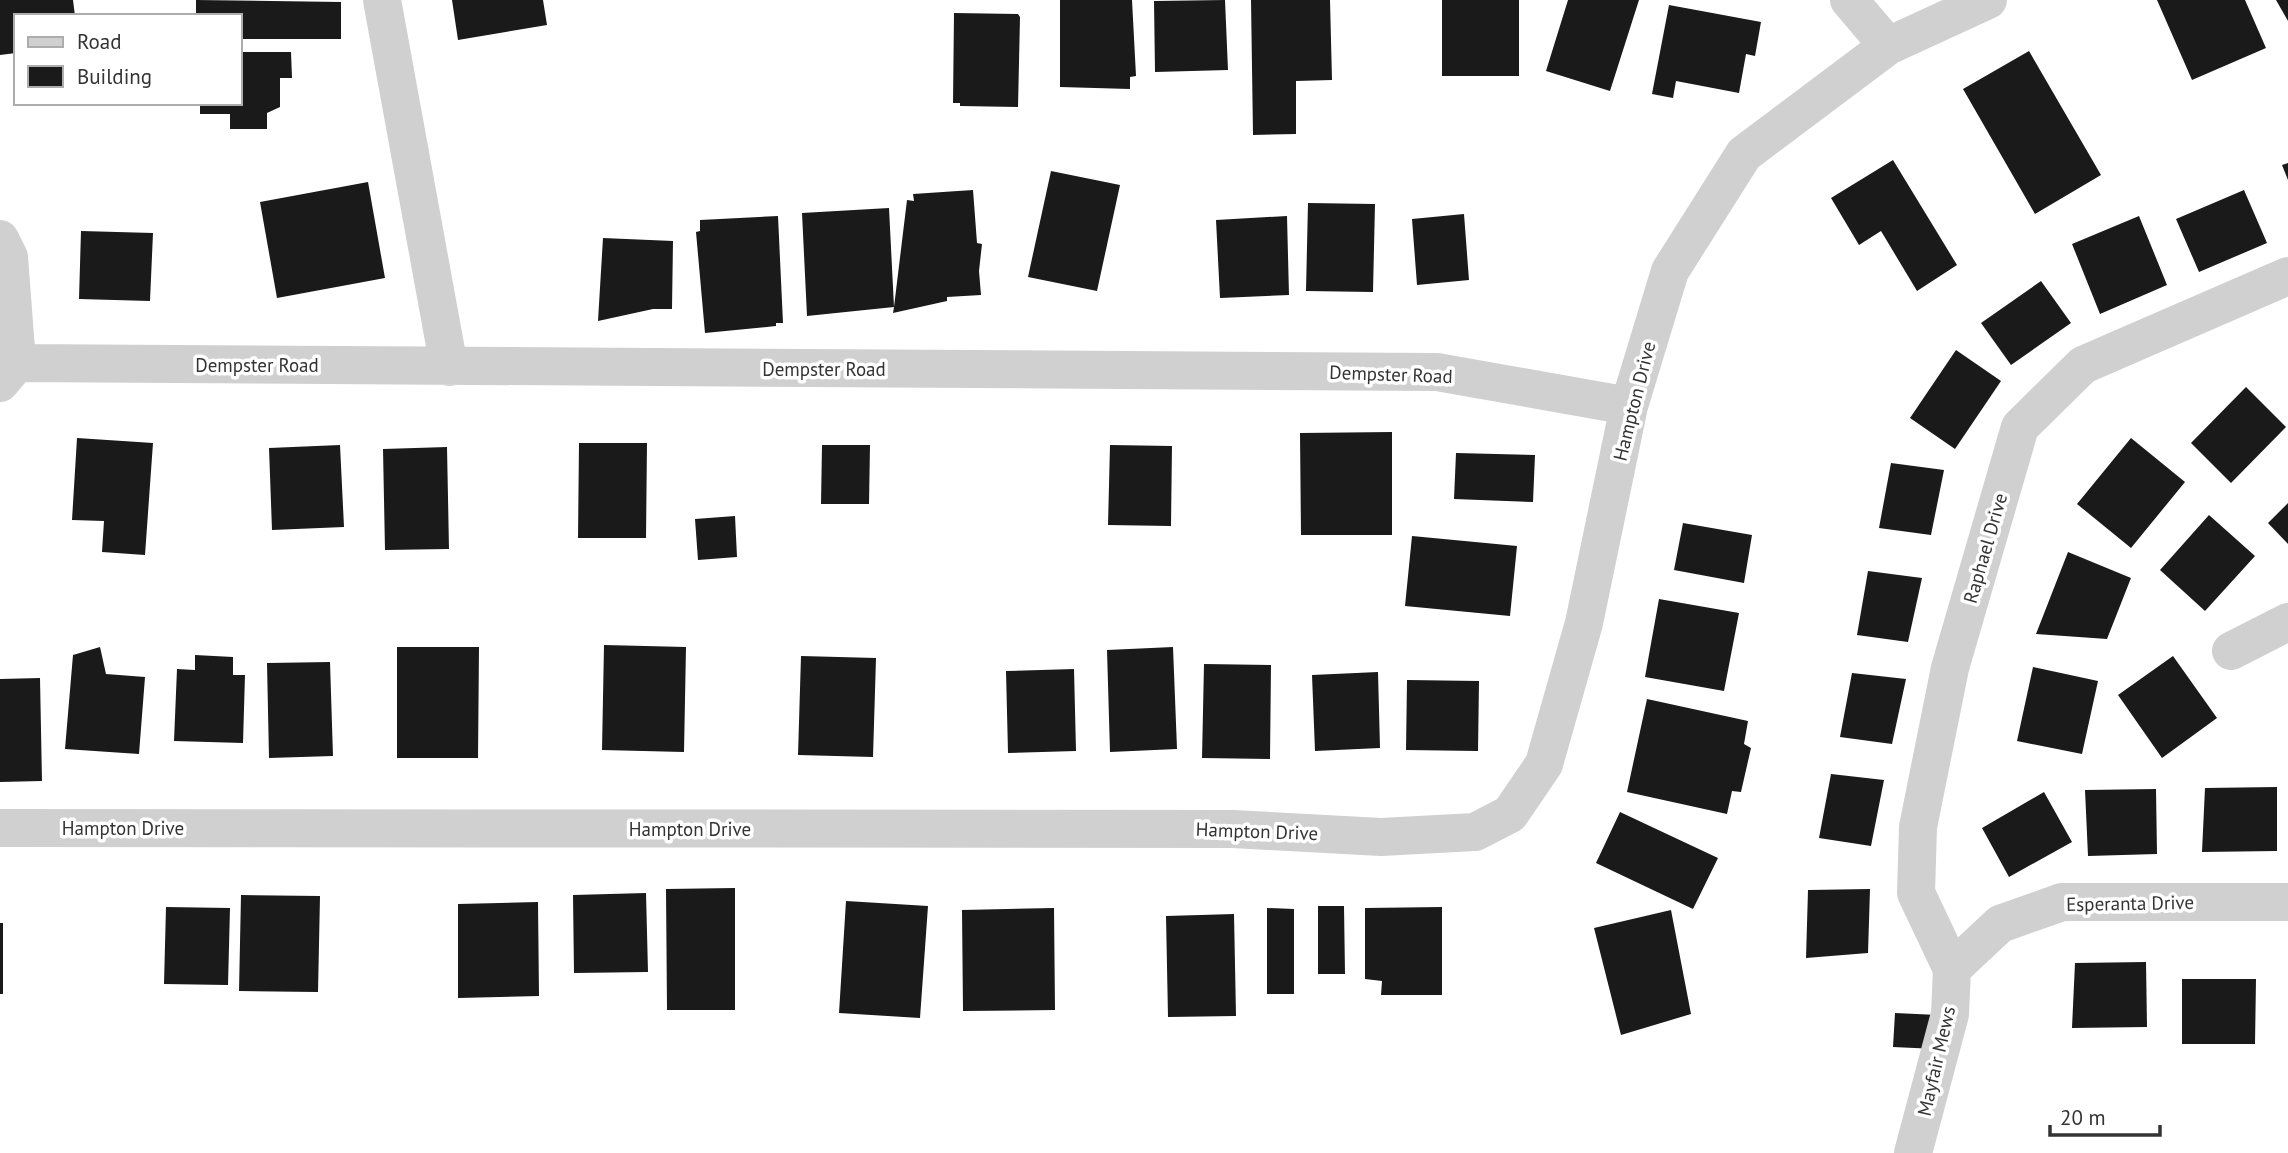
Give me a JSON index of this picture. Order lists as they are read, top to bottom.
{
  "streets": {
    "street": [
      "Dempster Road",
      "Hampton Drive",
      "Raphael Drive",
      "Esperanta Drive",
      "Mayfair Mews"
    ]
  },
  "crossings": [
    ["Dempster Road", "Hampton Drive"],
    ["Raphael Drive", "Esperanta Drive"],
    ["Raphael Drive", "Mayfair Mews"],
    ["Esperanta Drive", "Mayfair Mews"]
  ],
  "legend": ["Road", "Building"],
  "scale_bar": "20 m"
}
